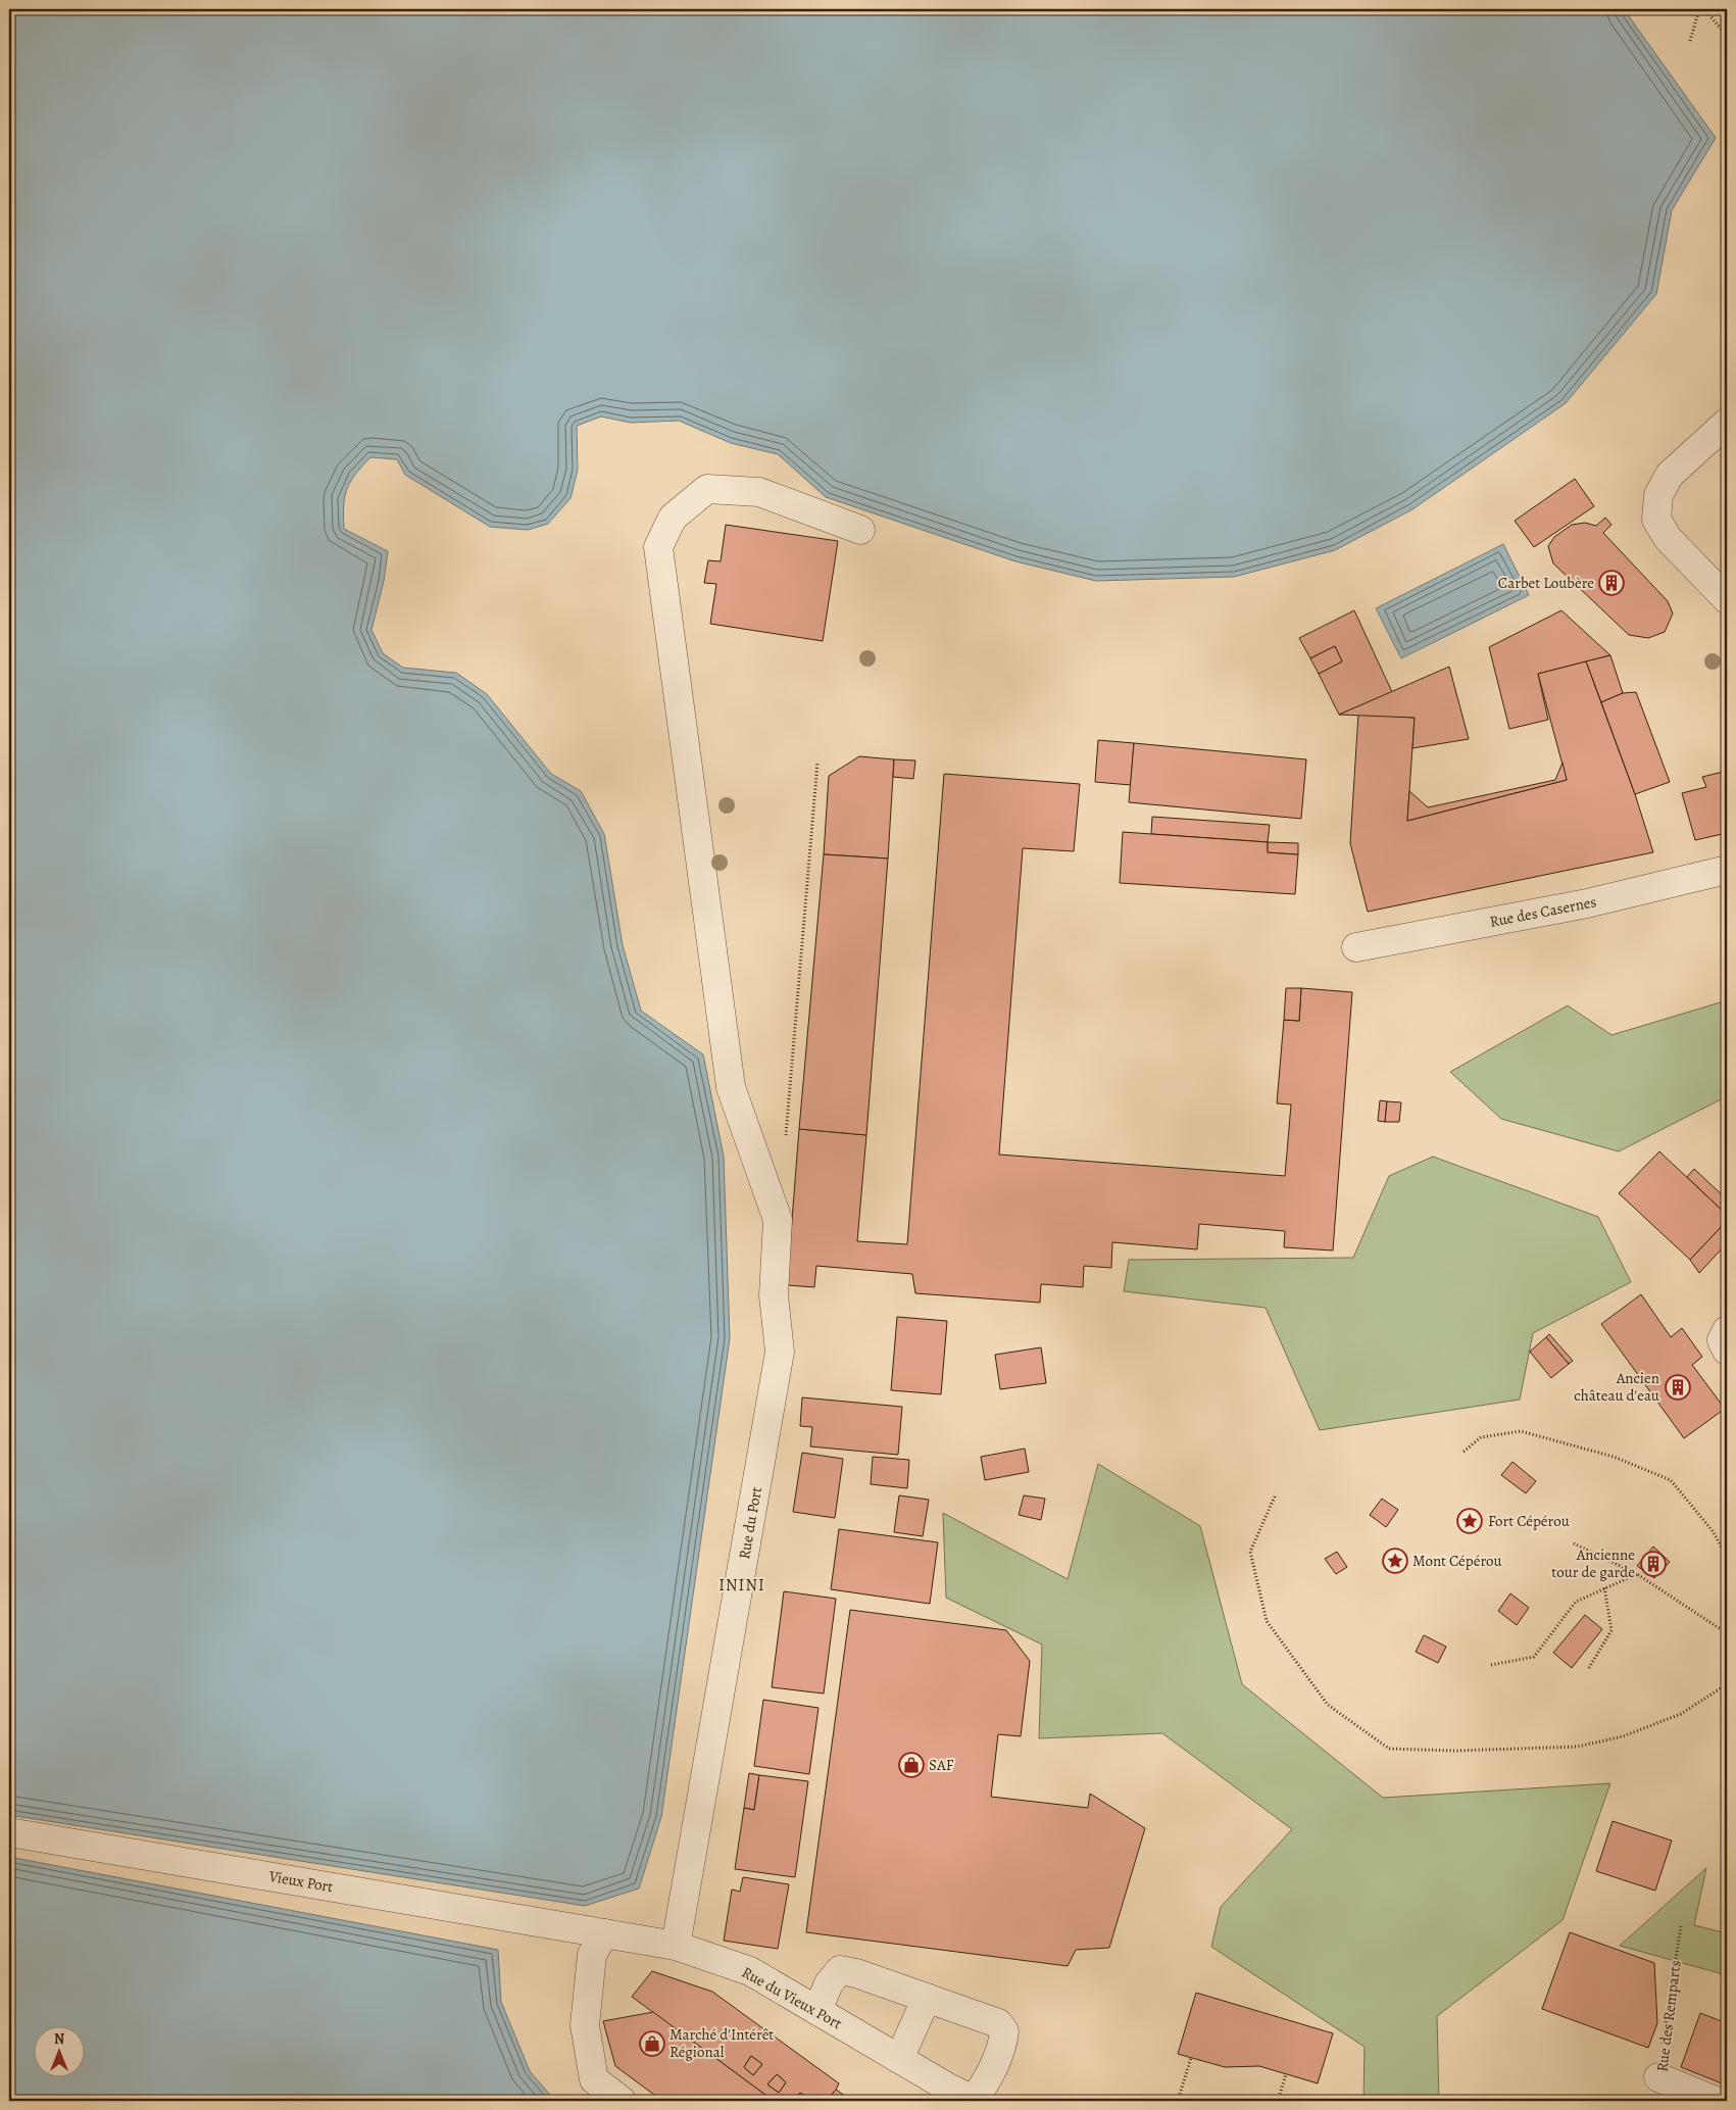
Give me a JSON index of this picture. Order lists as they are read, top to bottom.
{
  "streets": {
    "street": [
      "Rue des Casernes",
      "Rue du Port",
      "Vieux Port",
      "Rue du Vieux Port",
      "Rue des Remparts"
    ]
  },
  "crossings": [
    ["Rue du Port", "Rue du Vieux Port"],
    ["Vieux Port", "Rue du Vieux Port"]
  ],
  "districts": ["ININI"],
  "places": {
    "building": ["Carbet Loubère", "Ancien château d'eau", "Ancienne tour de garde"],
    "place": ["Fort Cépérou", "Mont Cépérou"],
    "shop": ["SAF", "Marché d'Intérêt Régional"]
  },
  "north": "top"
}
